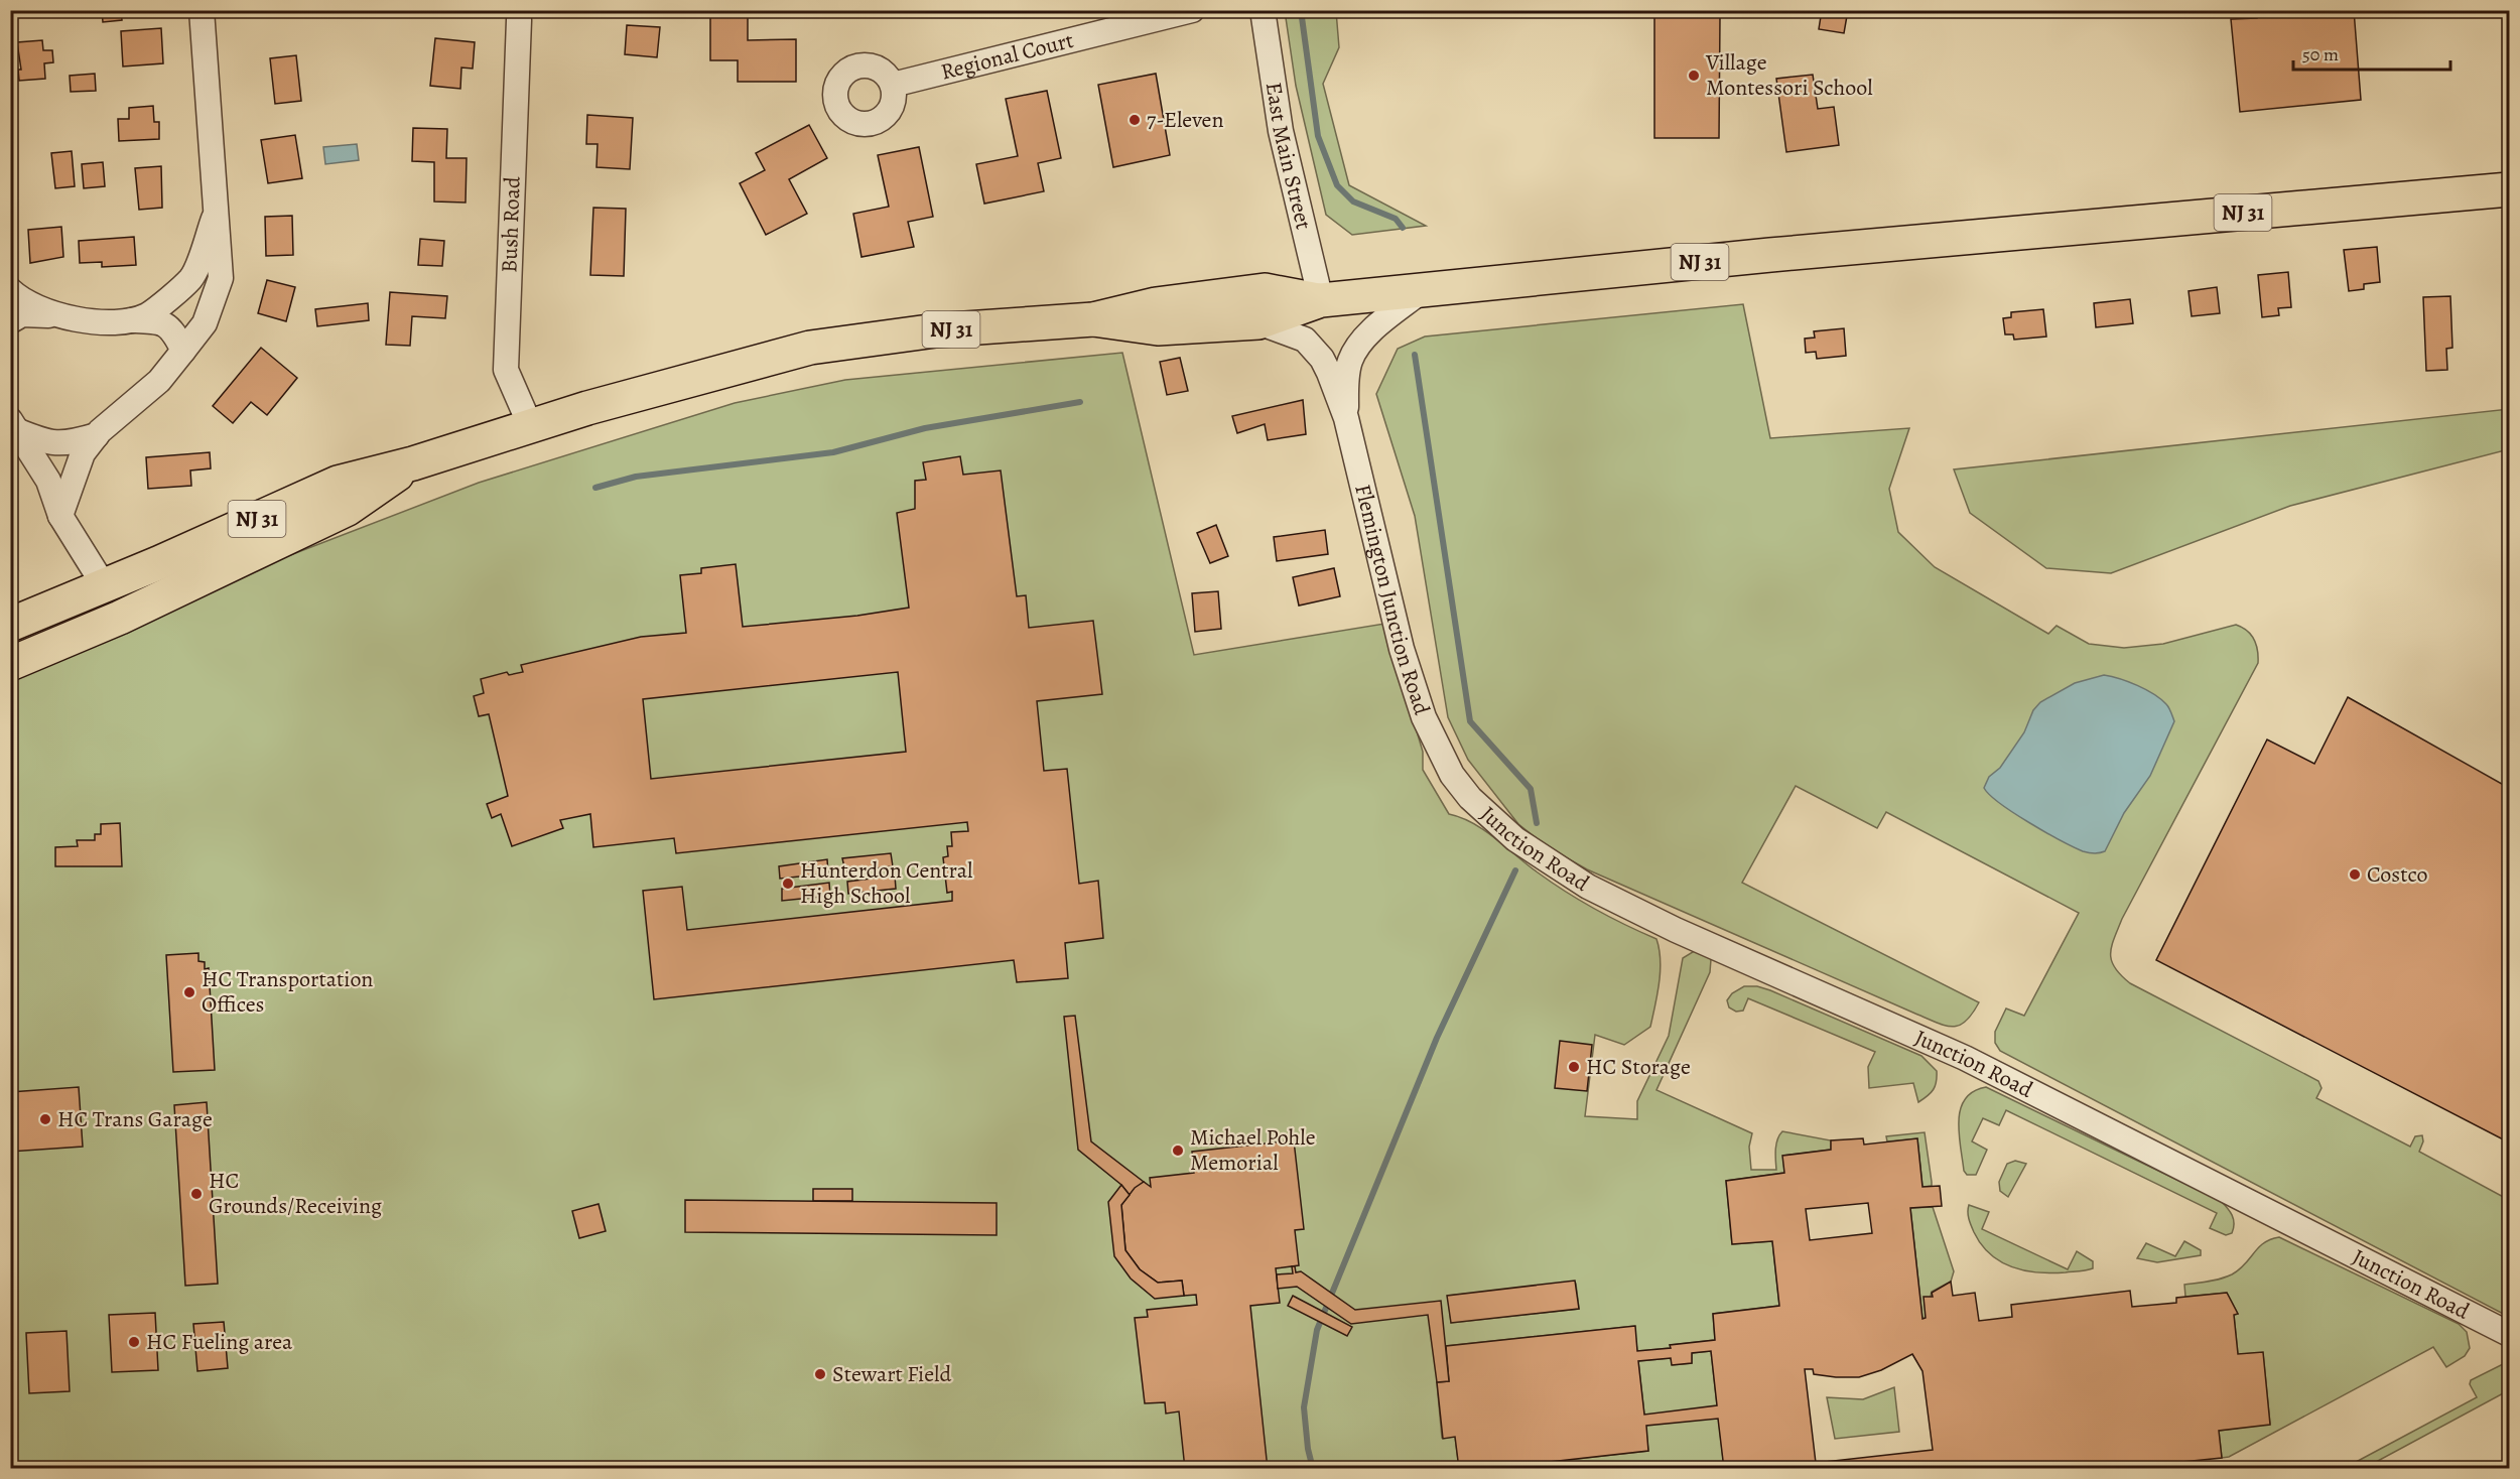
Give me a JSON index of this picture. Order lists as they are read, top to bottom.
{
  "streets": {
    "highway": ["NJ 31"],
    "street": [
      "Regional Court",
      "East Main Street",
      "Bush Road",
      "Flemington Junction Road",
      "Junction Road"
    ]
  },
  "crossings": [
    ["East Main Street", "NJ 31"],
    ["NJ 31", "Bush Road"],
    ["Flemington Junction Road", "Junction Road"]
  ],
  "places": [
    "Village Montessori School",
    "7-Eleven",
    "Costco",
    "Hunterdon Central High School",
    "HC Transportation Offices",
    "HC Storage",
    "HC Trans Garage",
    "Michael Pohle Memorial",
    "HC Grounds/Receiving",
    "HC Fueling area",
    "Stewart Field"
  ],
  "scale_bar": "50 m"
}
